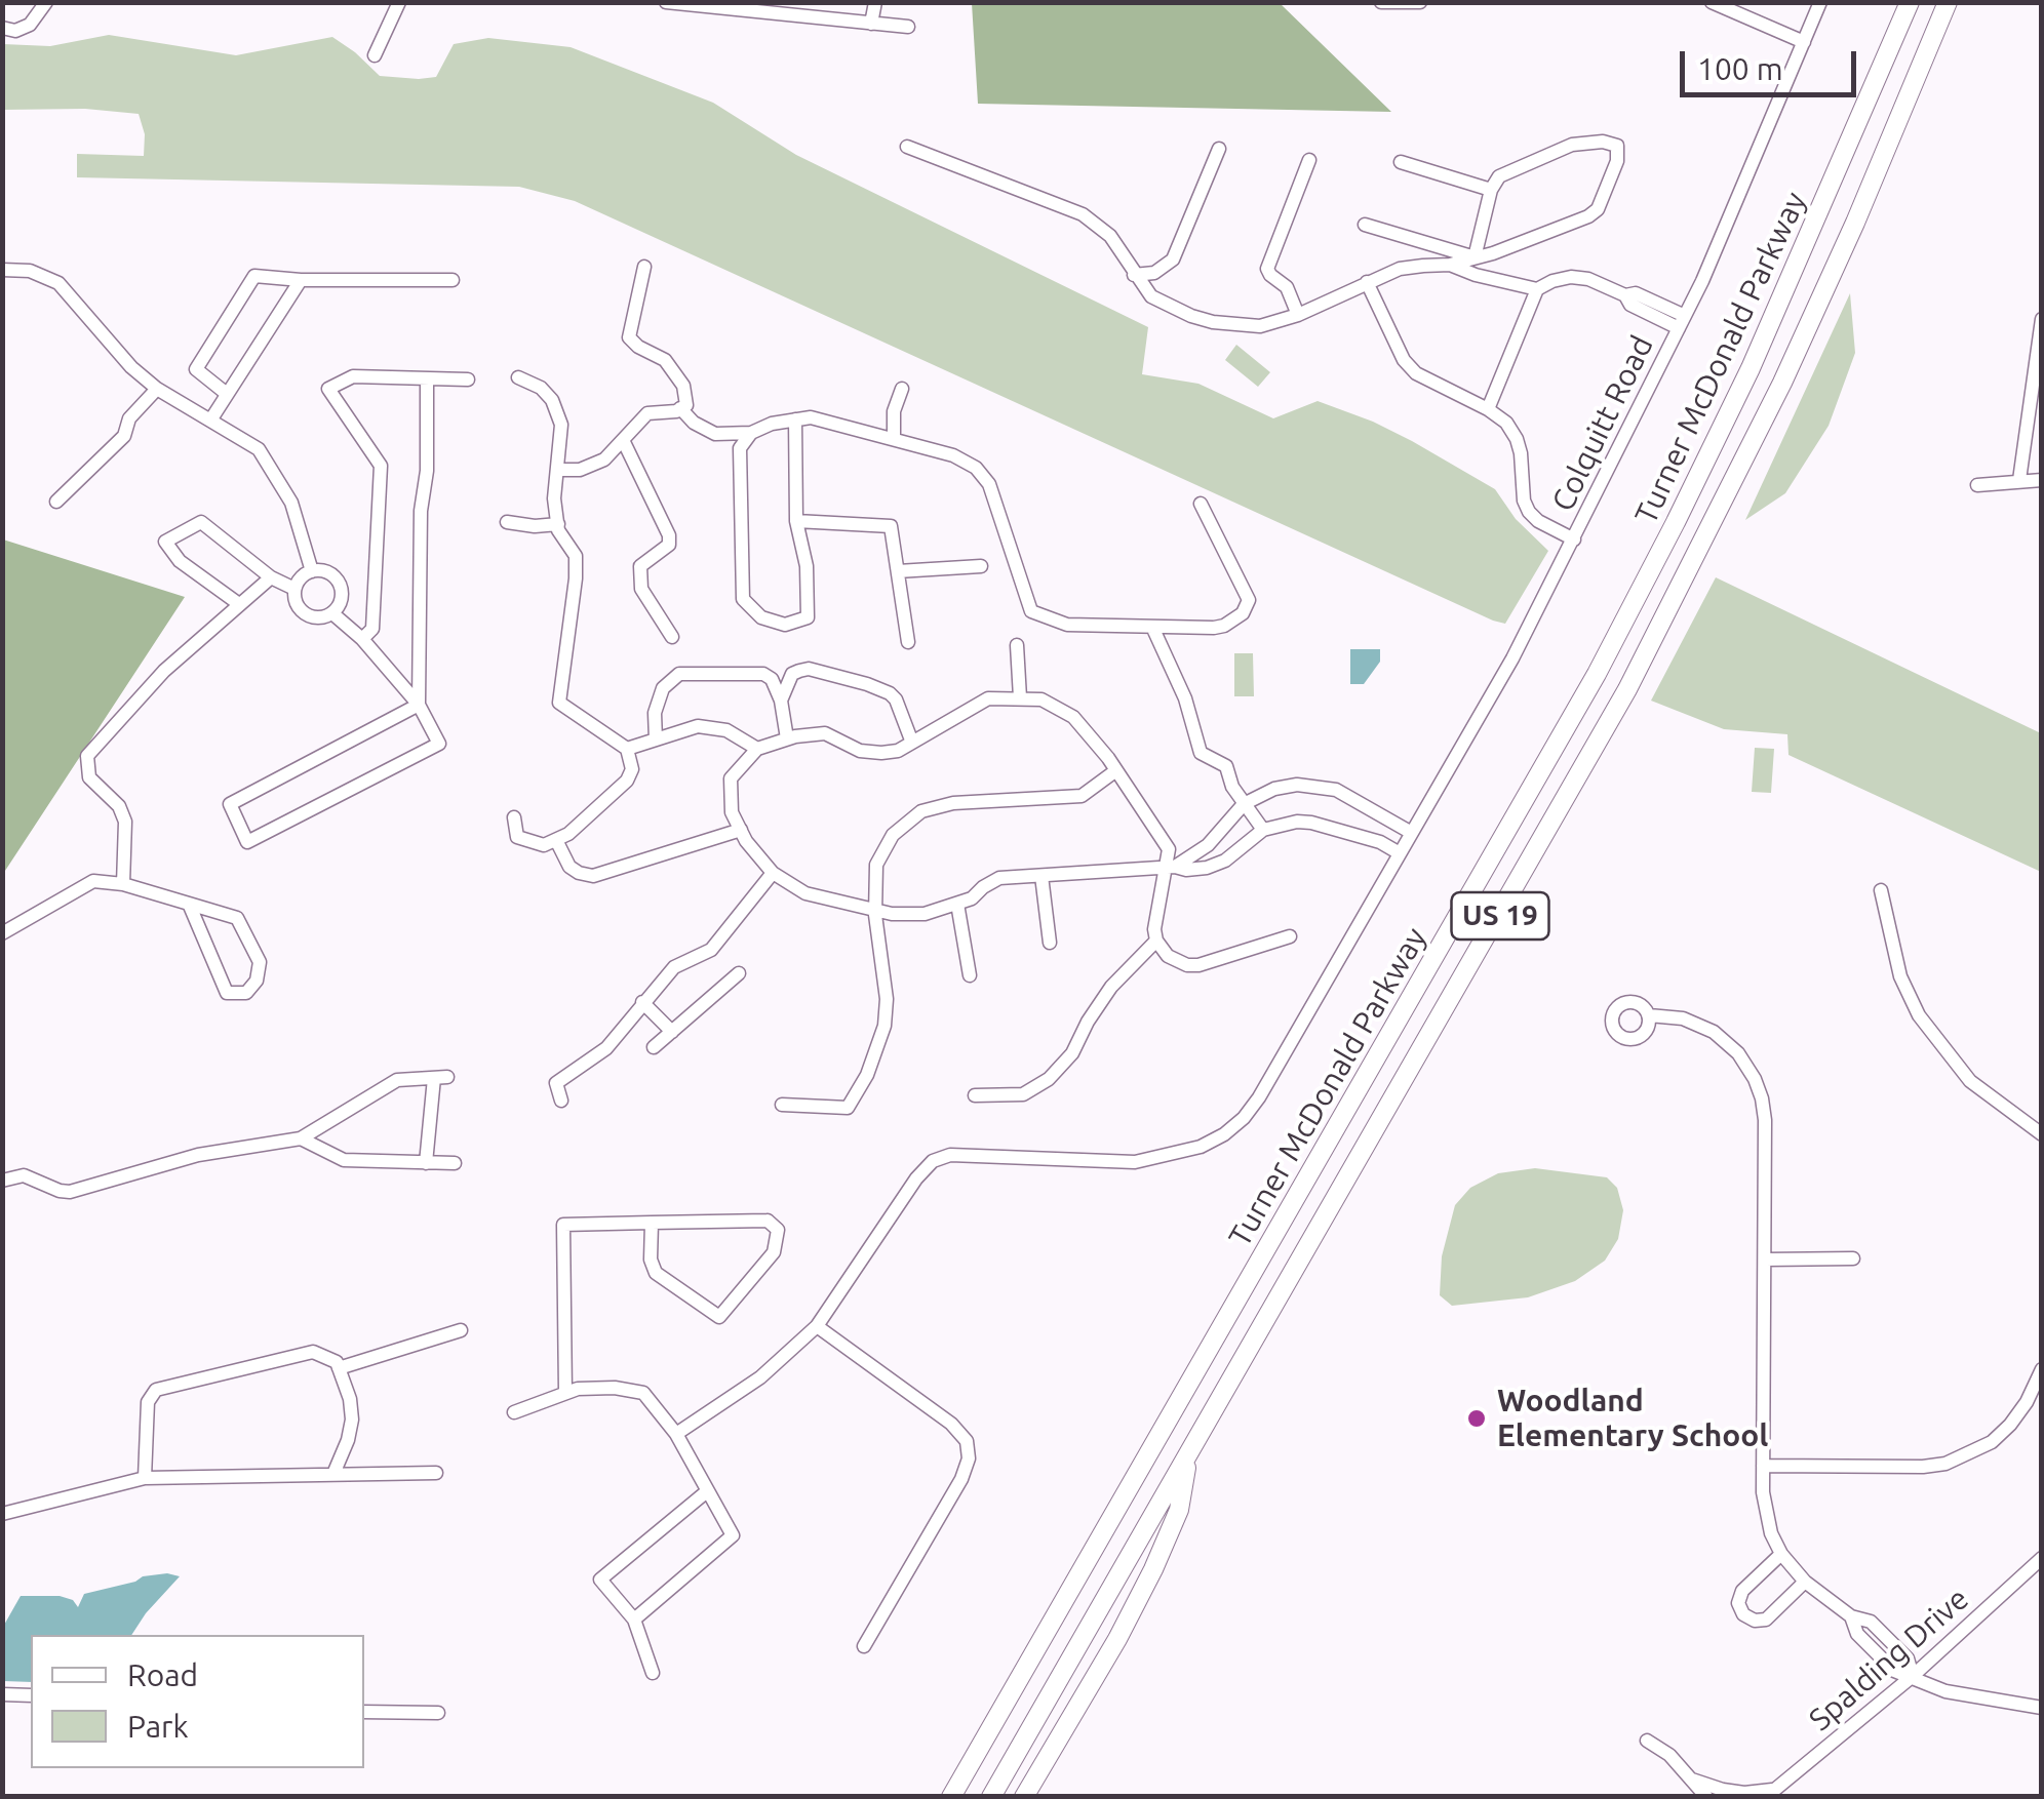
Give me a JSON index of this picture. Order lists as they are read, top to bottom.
{
  "streets": {
    "highway": ["Turner McDonald Parkway", "US 19"],
    "street": ["Colquitt Road", "Spalding Drive"]
  },
  "places": ["Woodland Elementary School"],
  "legend": ["Road", "Park"],
  "scale_bar": "100 m"
}
